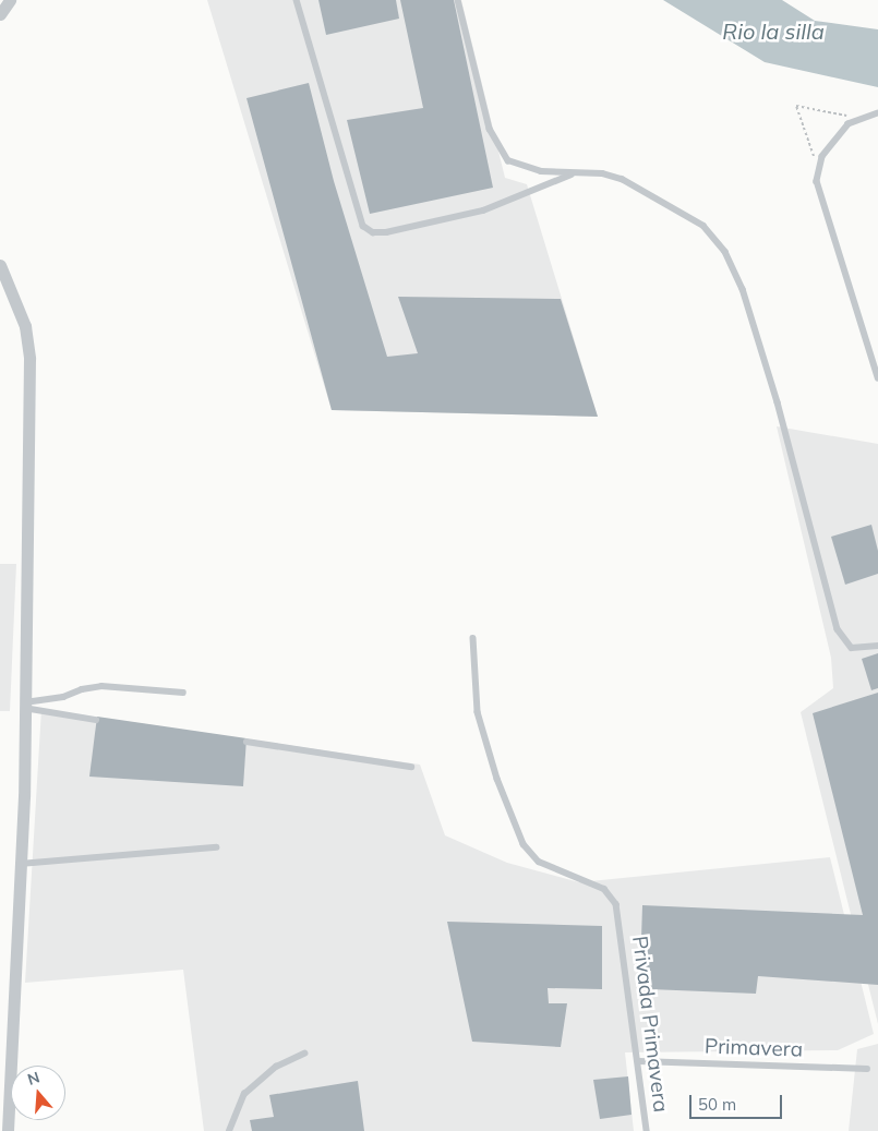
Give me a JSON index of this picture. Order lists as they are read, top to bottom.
{
  "streets": {
    "lane": ["Privada Primavera", "Primavera"]
  },
  "crossings": [
    ["Privada Primavera", "Primavera"]
  ],
  "water": ["Rio la silla"],
  "scale_bar": "50 m",
  "north": "top"
}
